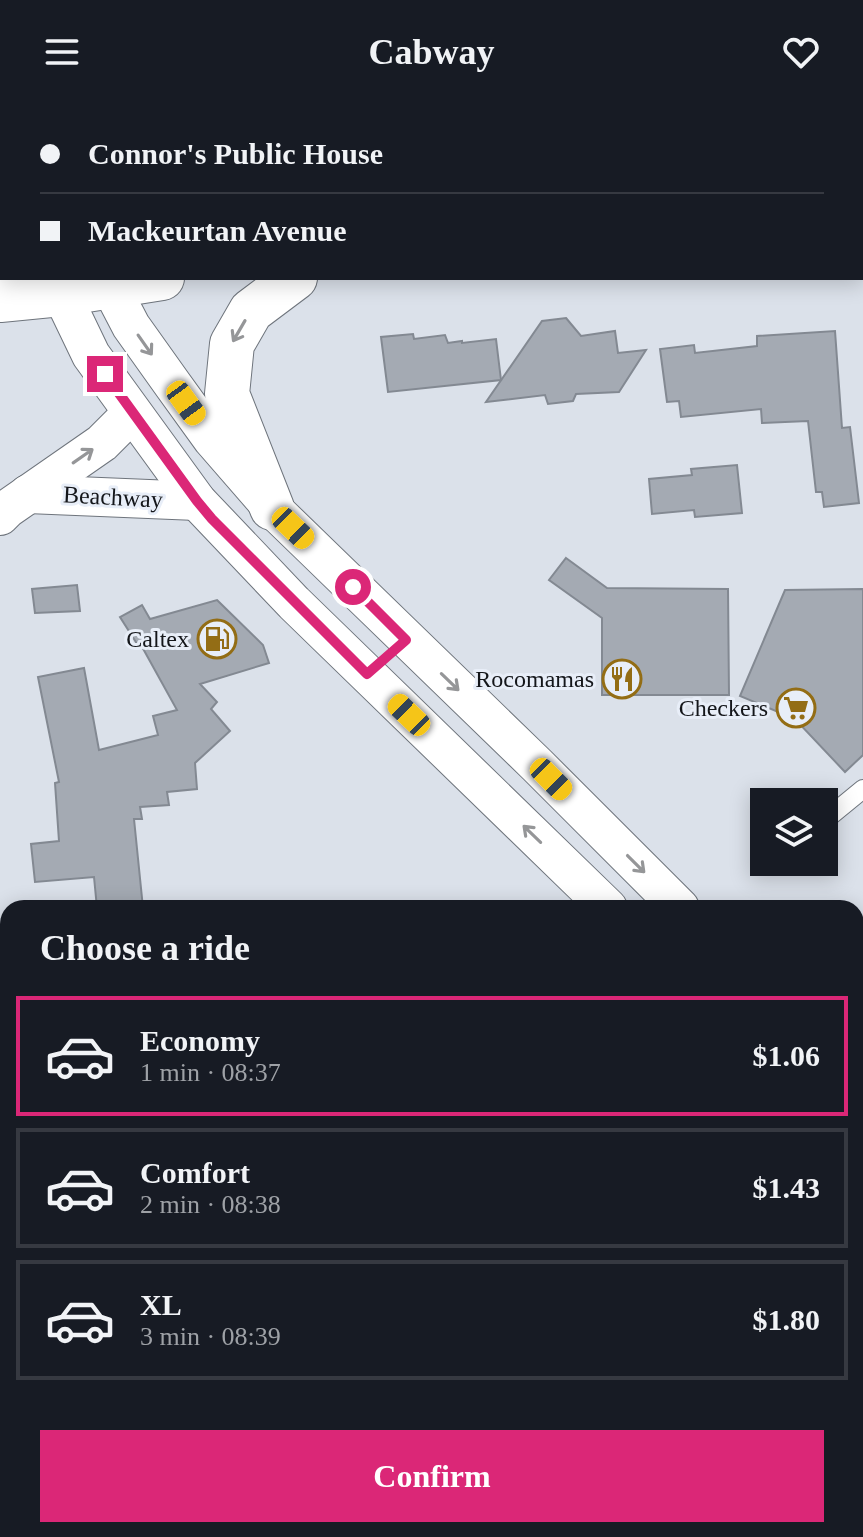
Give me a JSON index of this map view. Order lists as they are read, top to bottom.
{
  "streets": {
    "street": ["Beachway"]
  },
  "one_way": ["Beachway"],
  "places": {
    "fuel station": ["Caltex"],
    "restaurant": ["Rocomamas"],
    "supermarket": ["Checkers"]
  },
  "page": {
    "header": "Cabway",
    "banner": ["Connor's Public House", "Mackeurtan Avenue"],
    "heading": "Choose a ride",
    "list": [
      {
        "name": "Economy",
        "note": "1 min · 08:37",
        "value": "$1.06"
      },
      {
        "name": "Comfort",
        "note": "2 min · 08:38",
        "value": "$1.43"
      },
      {
        "name": "XL",
        "note": "3 min · 08:39",
        "value": "$1.80"
      }
    ],
    "buttons": "Confirm"
  }
}
